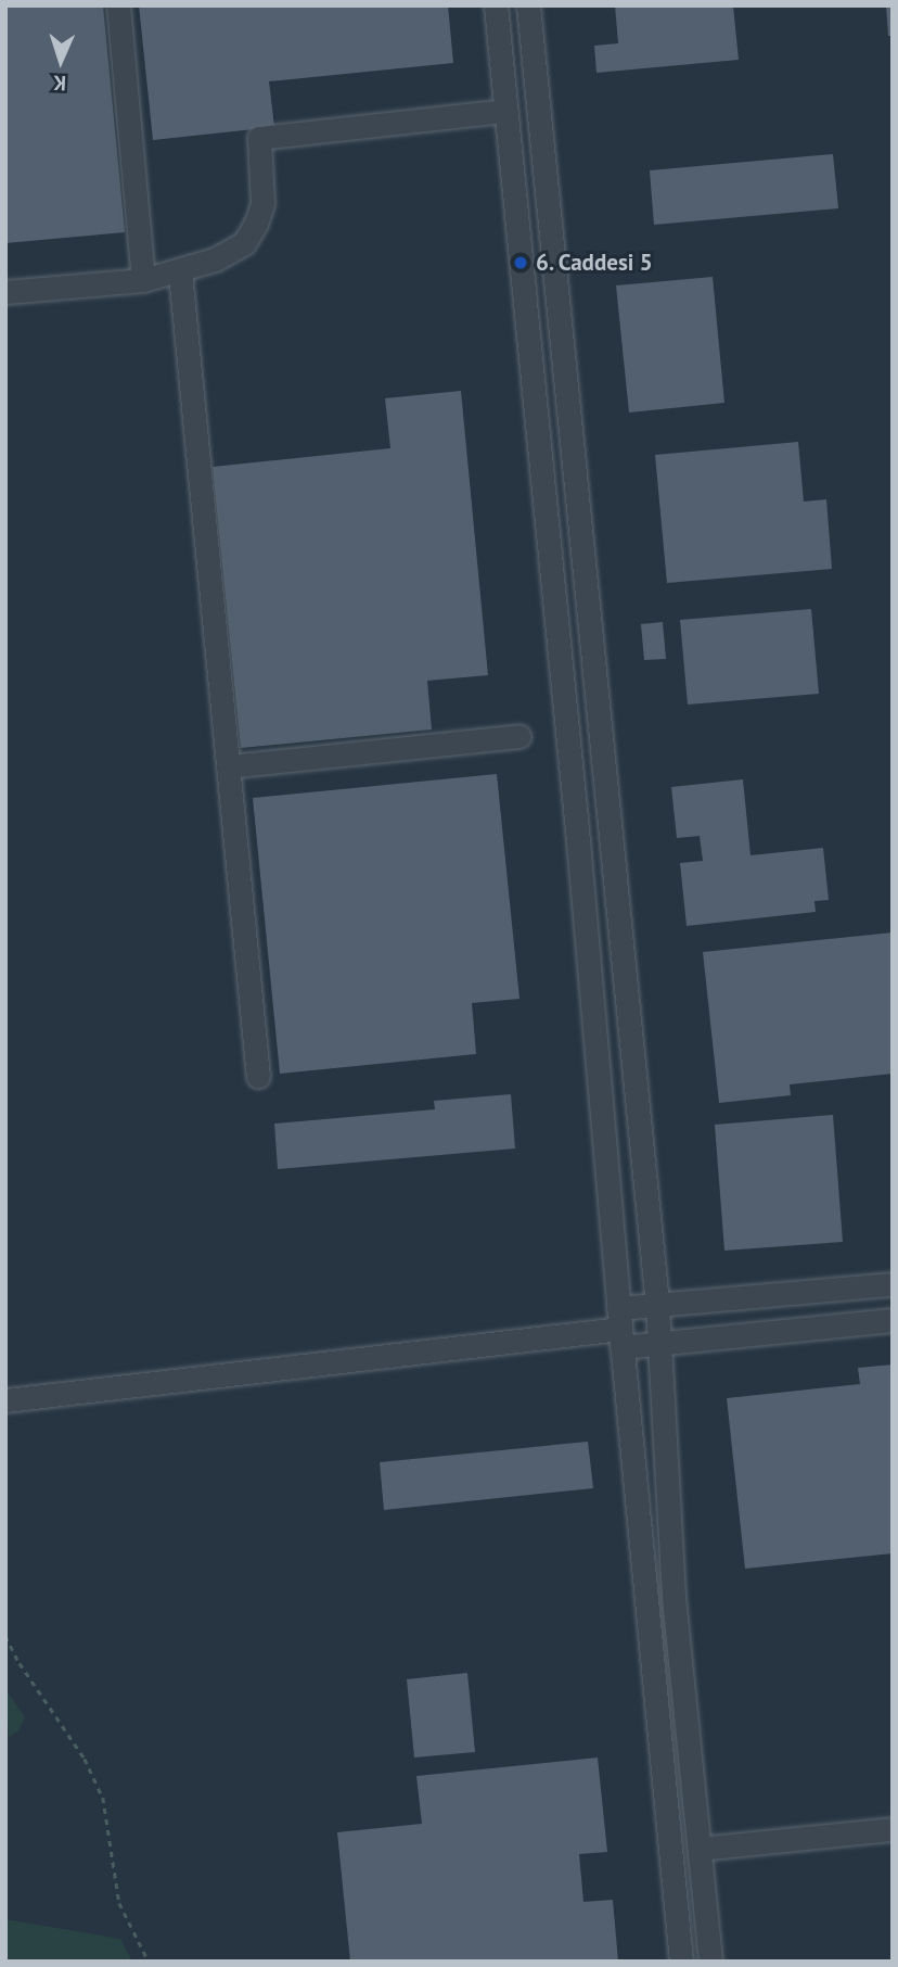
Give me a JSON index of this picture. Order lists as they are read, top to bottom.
{
  "places": ["6. Caddesi 5"],
  "north": "bottom"
}
